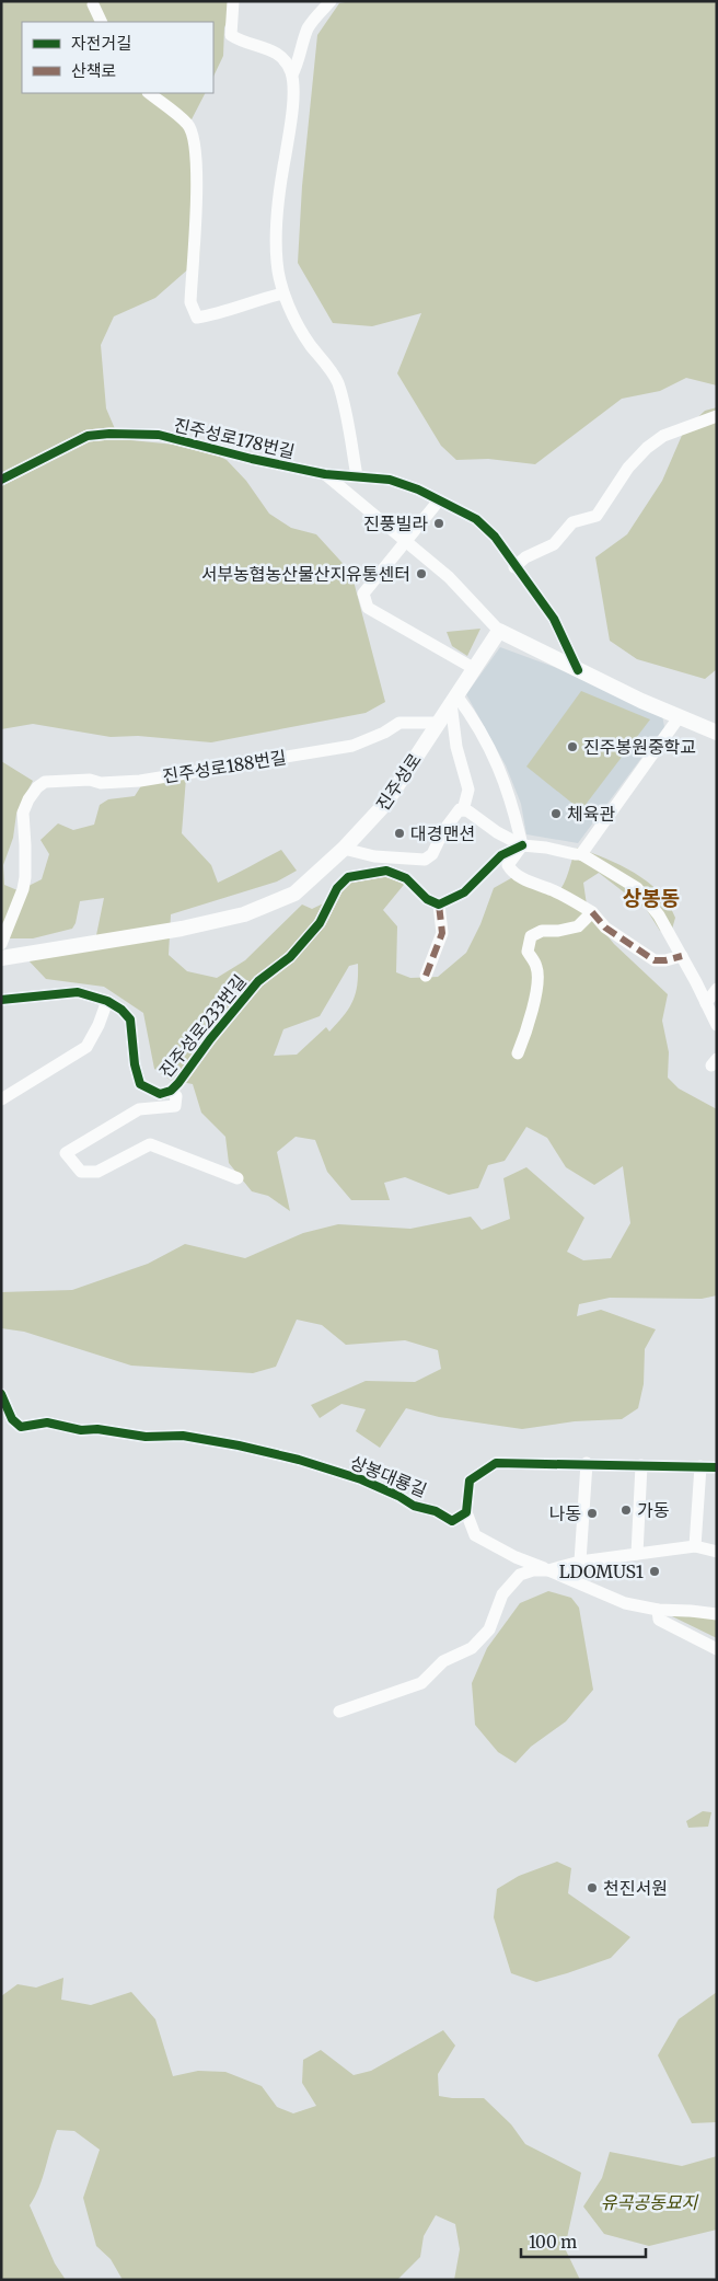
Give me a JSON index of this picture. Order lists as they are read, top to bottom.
{
  "streets": {
    "main road": ["진주성로"],
    "street": [
      "진주성로178번길",
      "진주성로188번길",
      "진주성로233번길",
      "상봉대룡길"
    ]
  },
  "crossings": [
    ["진주성로178번길", "진주성로"],
    ["진주성로188번길", "진주성로"]
  ],
  "districts": ["상봉동"],
  "parks": ["유곡공동묘지"],
  "places": [
    "진풍빌라",
    "서부농협농산물산지유통센터",
    "진주봉원중학교",
    "체육관",
    "대경맨션",
    "가동",
    "나동",
    "LDOMUS1",
    "천진서원"
  ],
  "legend": ["자전거길", "산책로"],
  "scale_bar": "100 m"
}
